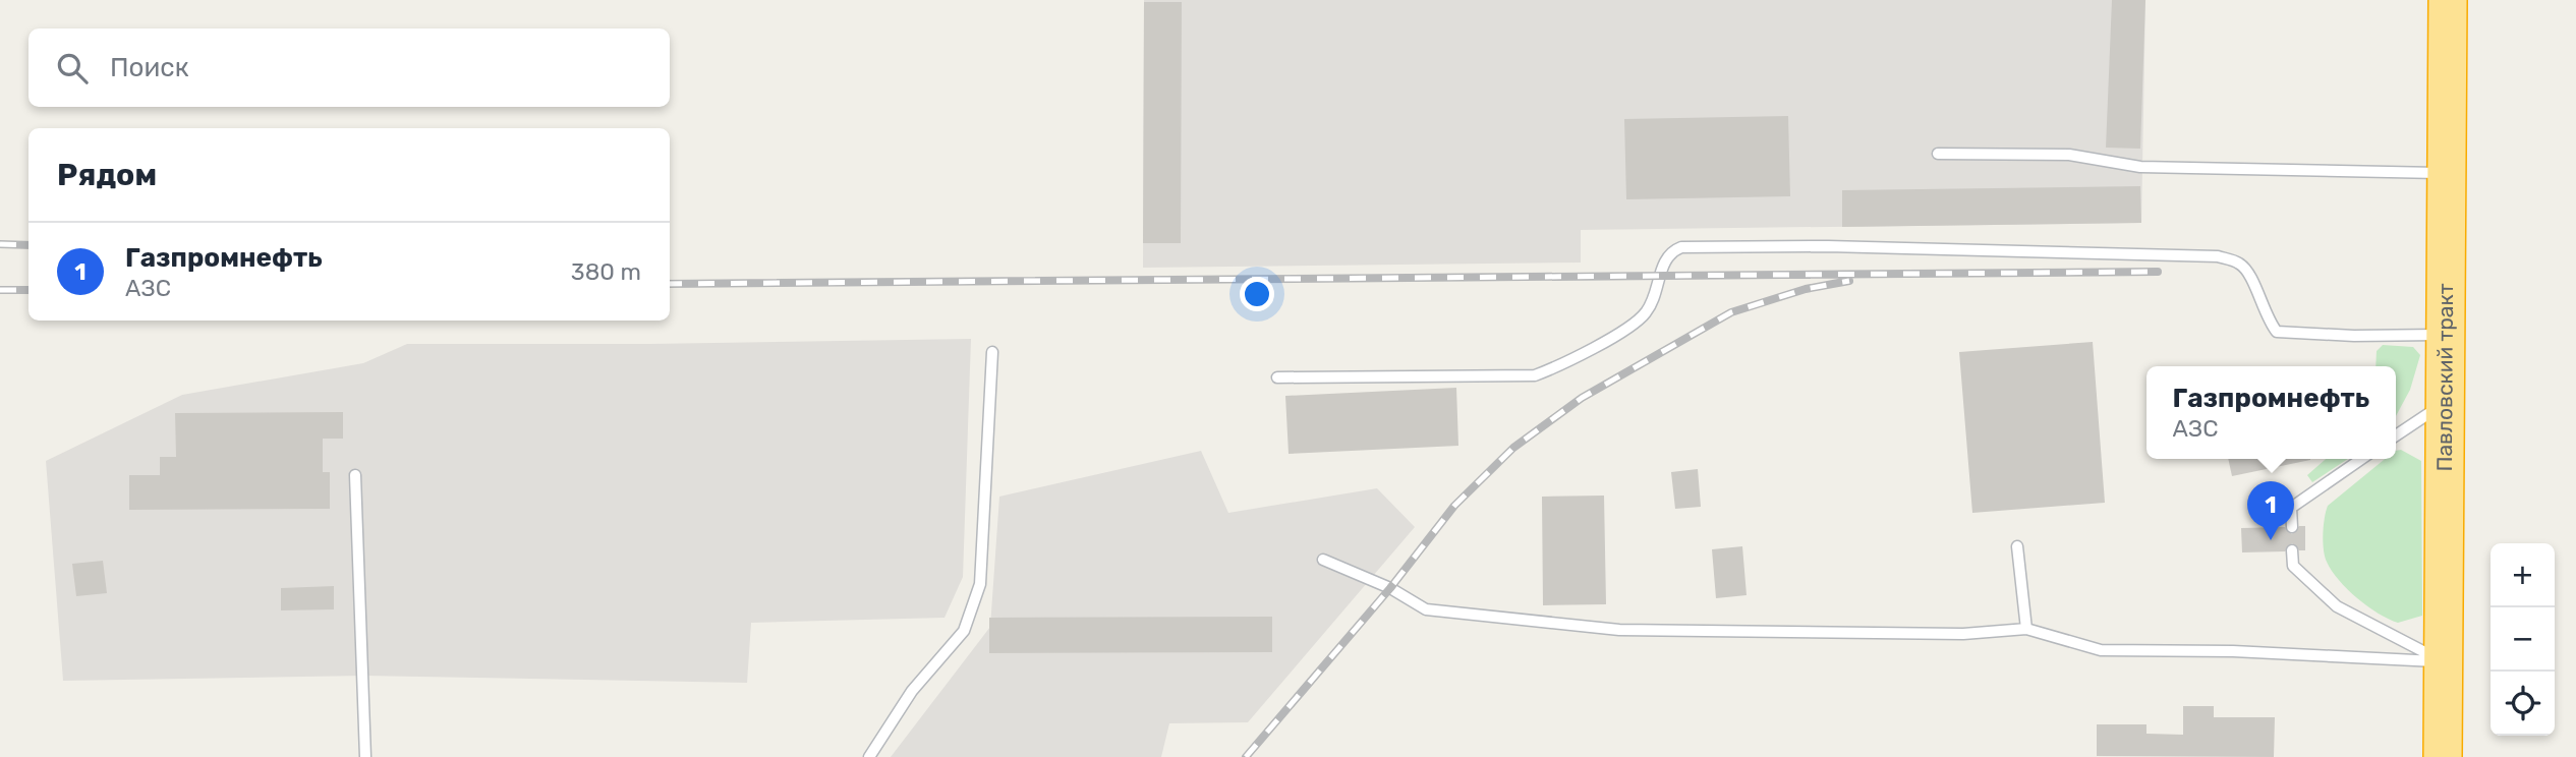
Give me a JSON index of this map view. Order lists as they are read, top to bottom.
{
  "streets": {
    "highway": ["Павловский тракт"]
  },
  "page": {
    "search": "Поиск",
    "heading": "Рядом",
    "list": [
      {
        "mark": "1",
        "name": "Газпромнефть",
        "note": "АЗС",
        "value": "380 m"
      }
    ],
    "popup": ["Газпромнефть", "АЗС"],
    "pins": "1",
    "map_buttons": ["+", "−"]
  }
}
